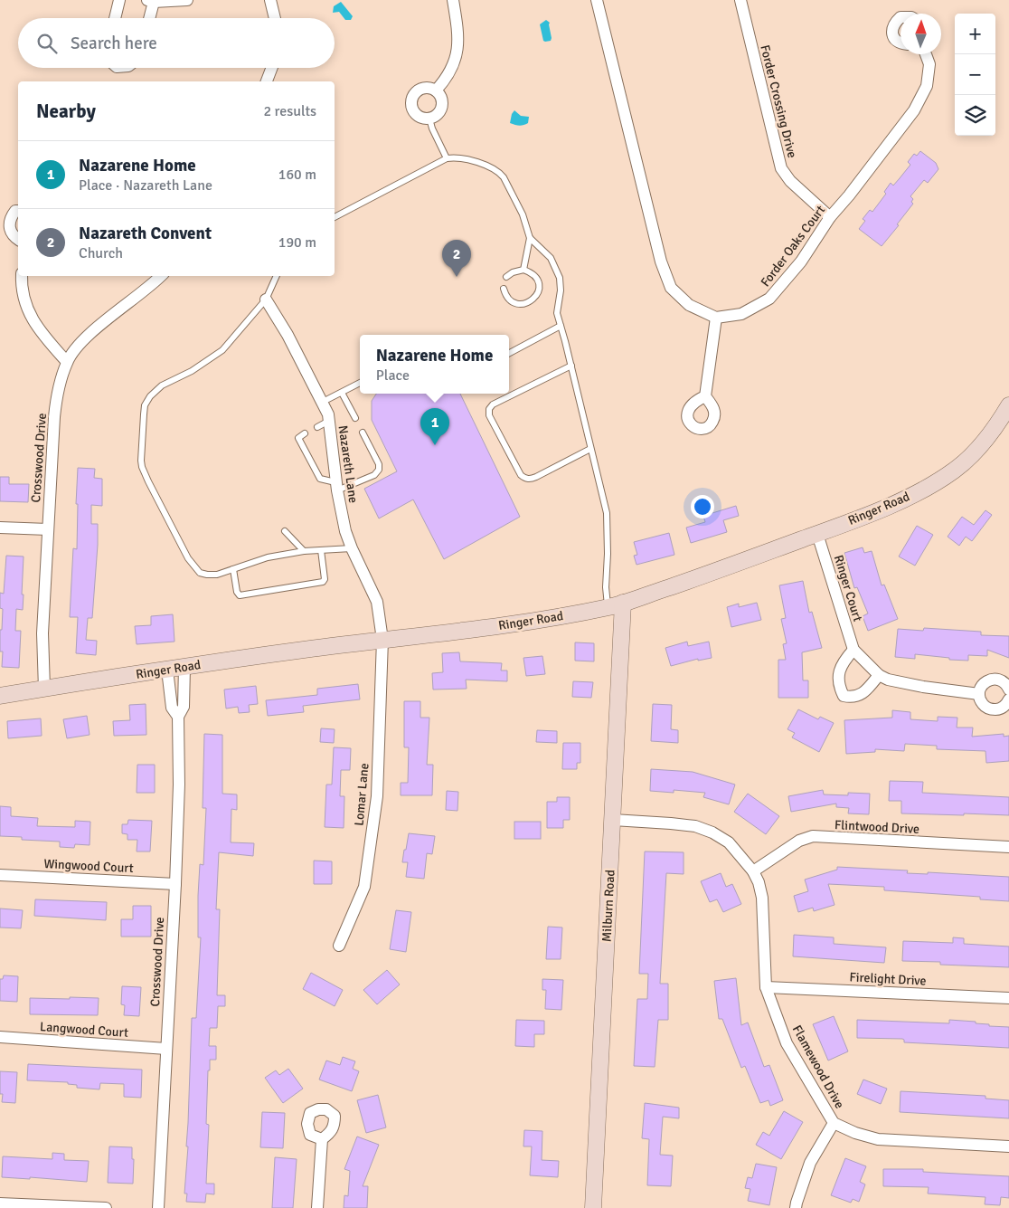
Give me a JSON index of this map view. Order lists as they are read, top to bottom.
{
  "streets": {
    "street": [
      "Forder Crossing Drive",
      "Forder Oaks Court",
      "Crosswood Drive",
      "Nazareth Lane",
      "Ringer Road",
      "Ringer Court",
      "Lomar Lane",
      "Flintwood Drive",
      "Wingwood Court",
      "Milburn Road",
      "Firelight Drive",
      "Langwood Court",
      "Flamewood Drive"
    ]
  },
  "crossings": [
    ["Forder Crossing Drive", "Forder Oaks Court"],
    ["Crosswood Drive", "Ringer Road"],
    ["Crosswood Drive", "Wingwood Court"],
    ["Crosswood Drive", "Langwood Court"],
    ["Nazareth Lane", "Ringer Road"],
    ["Nazareth Lane", "Lomar Lane"],
    ["Ringer Road", "Ringer Court"],
    ["Ringer Road", "Lomar Lane"],
    ["Ringer Road", "Milburn Road"],
    ["Flintwood Drive", "Flamewood Drive"],
    ["Milburn Road", "Flamewood Drive"],
    ["Firelight Drive", "Flamewood Drive"]
  ],
  "north": "top",
  "page": {
    "map_buttons": ["+", "−"],
    "search": "Search here",
    "heading": ["Nearby", "2 results"],
    "list": [
      {
        "mark": "1",
        "name": "Nazarene Home",
        "note": "Place · Nazareth Lane",
        "value": "160 m"
      },
      {
        "mark": "2",
        "name": "Nazareth Convent",
        "note": "Church",
        "value": "190 m"
      }
    ],
    "pins": ["2", "1"],
    "popup": ["Nazarene Home", "Place"]
  }
}
